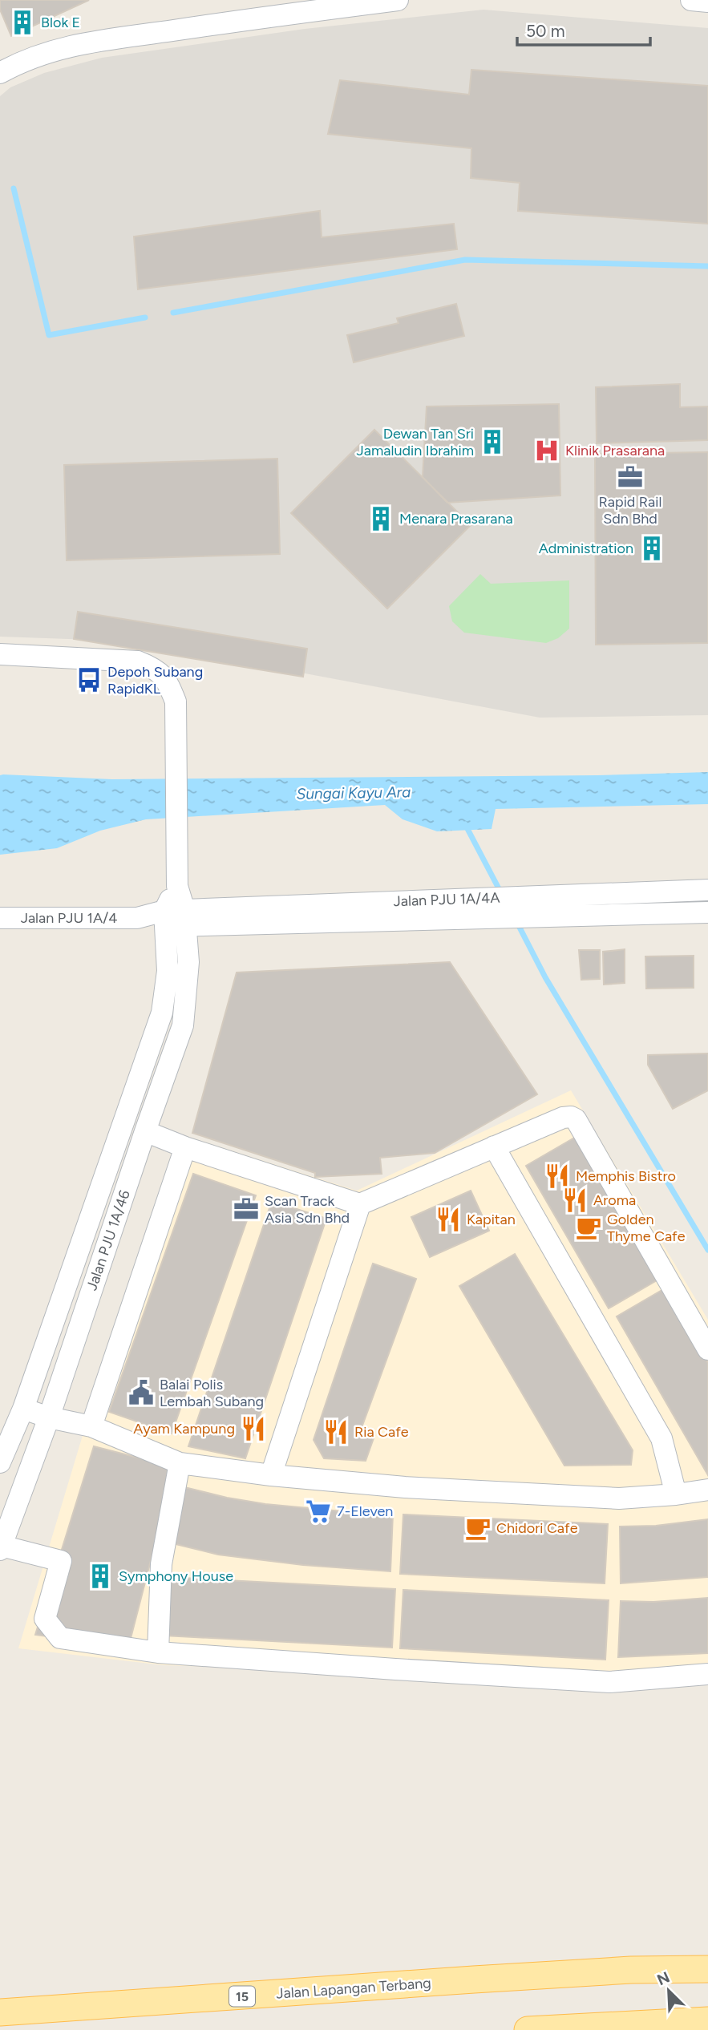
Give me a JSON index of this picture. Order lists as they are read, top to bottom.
{
  "streets": {
    "main road": ["Jalan Lapangan Terbang", "15"],
    "street": ["Jalan PJU 1A/4A", "Jalan PJU 1A/4", "Jalan PJU 1A/46"]
  },
  "crossings": [
    ["Jalan PJU 1A/4A", "Jalan PJU 1A/4"],
    ["Jalan PJU 1A/4A", "Jalan PJU 1A/46"],
    ["Jalan PJU 1A/4", "Jalan PJU 1A/46"]
  ],
  "water": ["Sungai Kayu Ara"],
  "places": {
    "building": [
      "Blok E",
      "Dewan Tan Sri Jamaludin Ibrahim",
      "Menara Prasarana",
      "Administration",
      "Symphony House"
    ],
    "hospital": ["Klinik Prasarana"],
    "office": ["Rapid Rail Sdn Bhd", "Scan Track Asia Sdn Bhd"],
    "bus stop": ["Depoh Subang RapidKL"],
    "restaurant": [
      "Memphis Bistro",
      "Aroma",
      "Kapitan",
      "Ayam Kampung",
      "Ria Cafe"
    ],
    "cafe": ["Golden Thyme Cafe", "Chidori Cafe"],
    "public building": ["Balai Polis Lembah Subang"],
    "supermarket": ["7-Eleven"]
  },
  "scale_bar": "50 m",
  "north": "top left"
}
